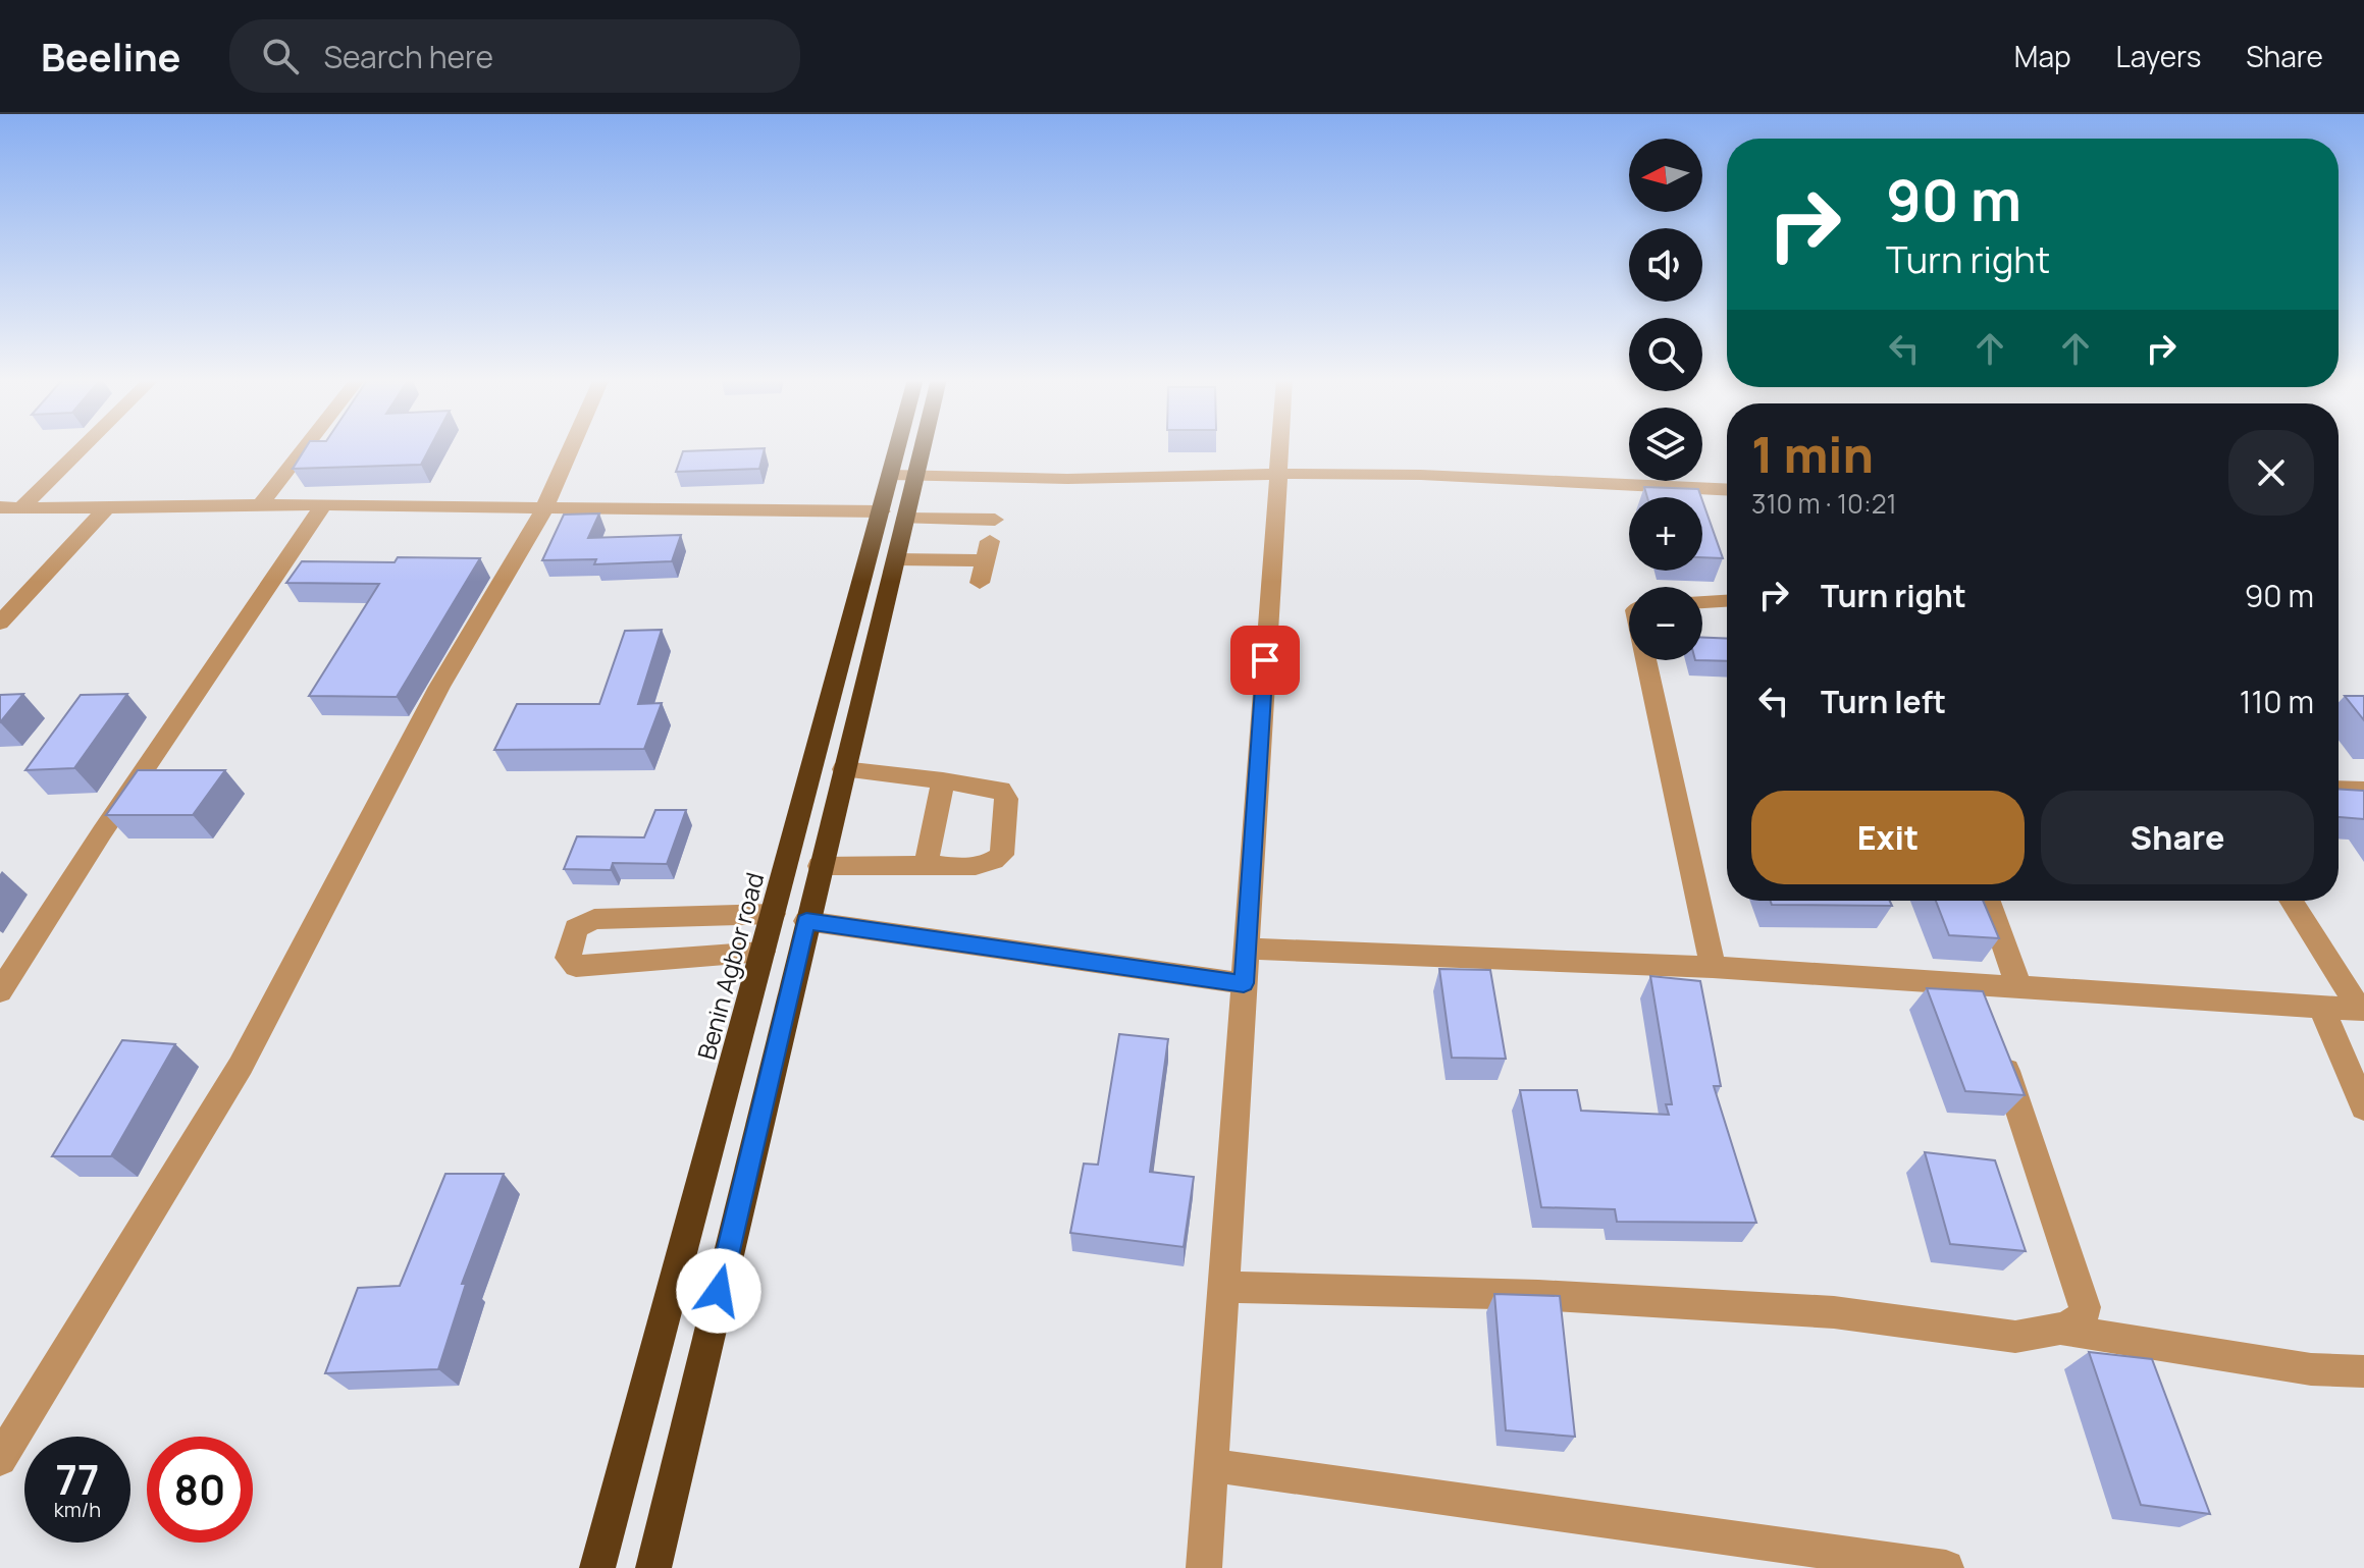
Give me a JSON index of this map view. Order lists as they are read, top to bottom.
{
  "streets": {
    "highway": ["Benin Agbor road"]
  },
  "north": "left",
  "page": {
    "header": "Beeline",
    "search": "Search here",
    "nav": ["Map", "Layers", "Share"],
    "map_buttons": ["+", "−"],
    "turn": ["90 m", "Turn right"],
    "heading": ["1 min", "310 m · 10:21"],
    "list": [
      {
        "name": "Turn right",
        "value": "90 m"
      },
      {
        "name": "Turn left",
        "value": "110 m"
      }
    ],
    "buttons": ["Exit", "Share"],
    "speed": "77 km/h",
    "limit": "80"
  }
}
